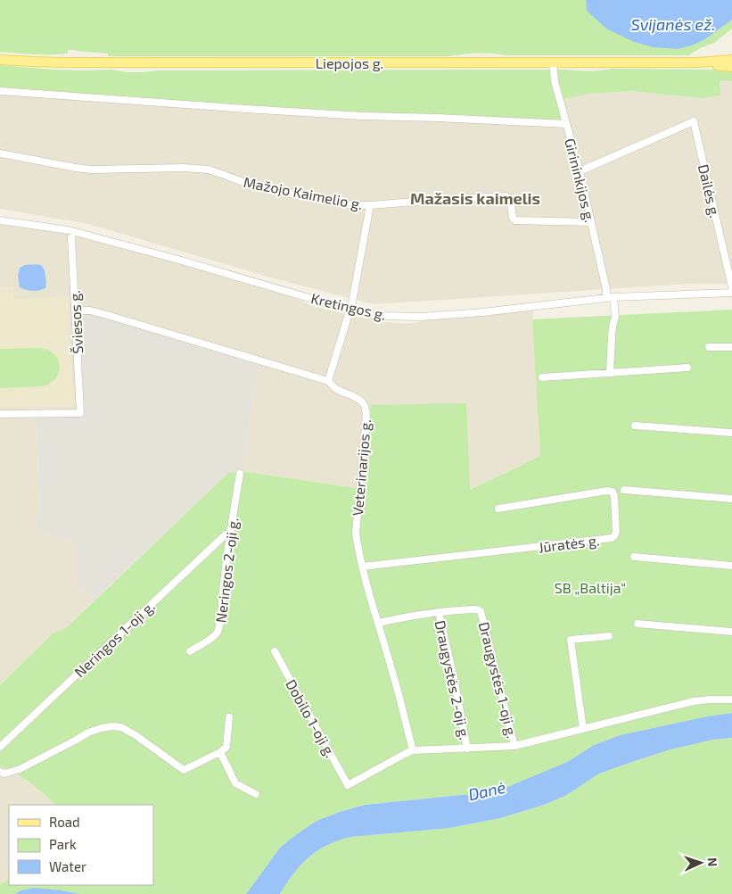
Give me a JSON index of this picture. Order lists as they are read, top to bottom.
{
  "streets": {
    "main road": ["Liepojos g."],
    "street": [
      "Girininkijos g.",
      "Dailės g.",
      "Mažojo Kaimelio g.",
      "Kretingos g.",
      "Šviesos g.",
      "Veterinarijos g.",
      "Jūratės g.",
      "Neringos 2-oji g.",
      "Neringos 1-oji g.",
      "Draugystės 2-oji g.",
      "Draugystės 1-oji g.",
      "Dobilo 1-oji g."
    ]
  },
  "crossings": [
    ["Liepojos g.", "Girininkijos g."],
    ["Girininkijos g.", "Dailės g."],
    ["Girininkijos g.", "Mažojo Kaimelio g."],
    ["Girininkijos g.", "Kretingos g."],
    ["Kretingos g.", "Šviesos g."],
    ["Šviesos g.", "Veterinarijos g."],
    ["Veterinarijos g.", "Jūratės g."],
    ["Veterinarijos g.", "Draugystės 1-oji g."],
    ["Veterinarijos g.", "Dobilo 1-oji g."],
    ["Neringos 2-oji g.", "Neringos 1-oji g."],
    ["Draugystės 2-oji g.", "Draugystės 1-oji g."]
  ],
  "districts": ["Mažasis kaimelis"],
  "water": ["Svijanės ež.", "Danė"],
  "parks": ["SB „Baltija“"],
  "legend": ["Road", "Park", "Water"],
  "north": "right"
}
